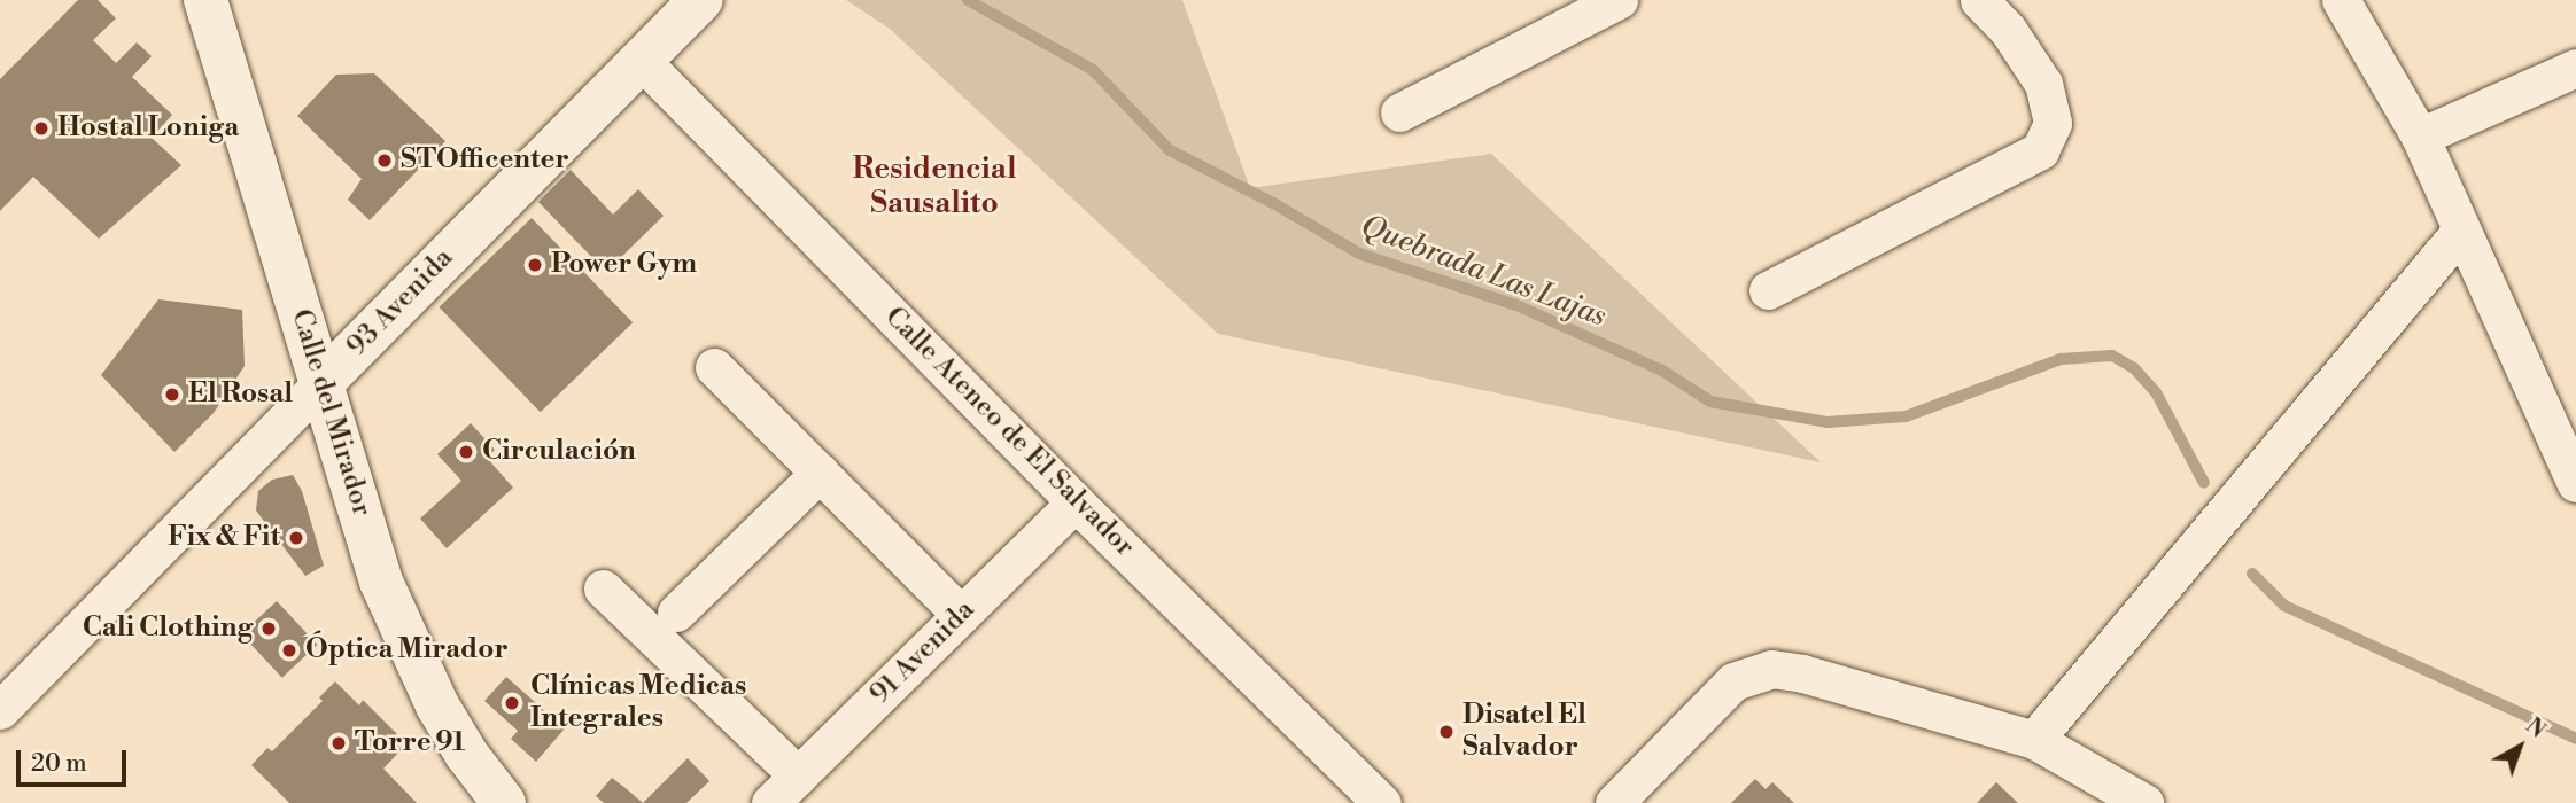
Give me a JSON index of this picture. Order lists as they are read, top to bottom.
{
  "streets": {
    "main road": ["93 Avenida", "Calle del Mirador"],
    "street": ["Calle Ateneo de El Salvador", "91 Avenida"]
  },
  "crossings": [
    ["93 Avenida", "Calle del Mirador"],
    ["93 Avenida", "Calle Ateneo de El Salvador"],
    ["Calle Ateneo de El Salvador", "91 Avenida"]
  ],
  "districts": ["Residencial Sausalito"],
  "water": ["Quebrada Las Lajas"],
  "places": [
    "Hostal Loniga",
    "STOfficenter",
    "Power Gym",
    "El Rosal",
    "Circulación",
    "Fix & Fit",
    "Cali Clothing",
    "Óptica Mirador",
    "Clínicas Medicas Integrales",
    "Disatel El Salvador",
    "Torre 91"
  ],
  "scale_bar": "20 m",
  "north": "top right"
}
